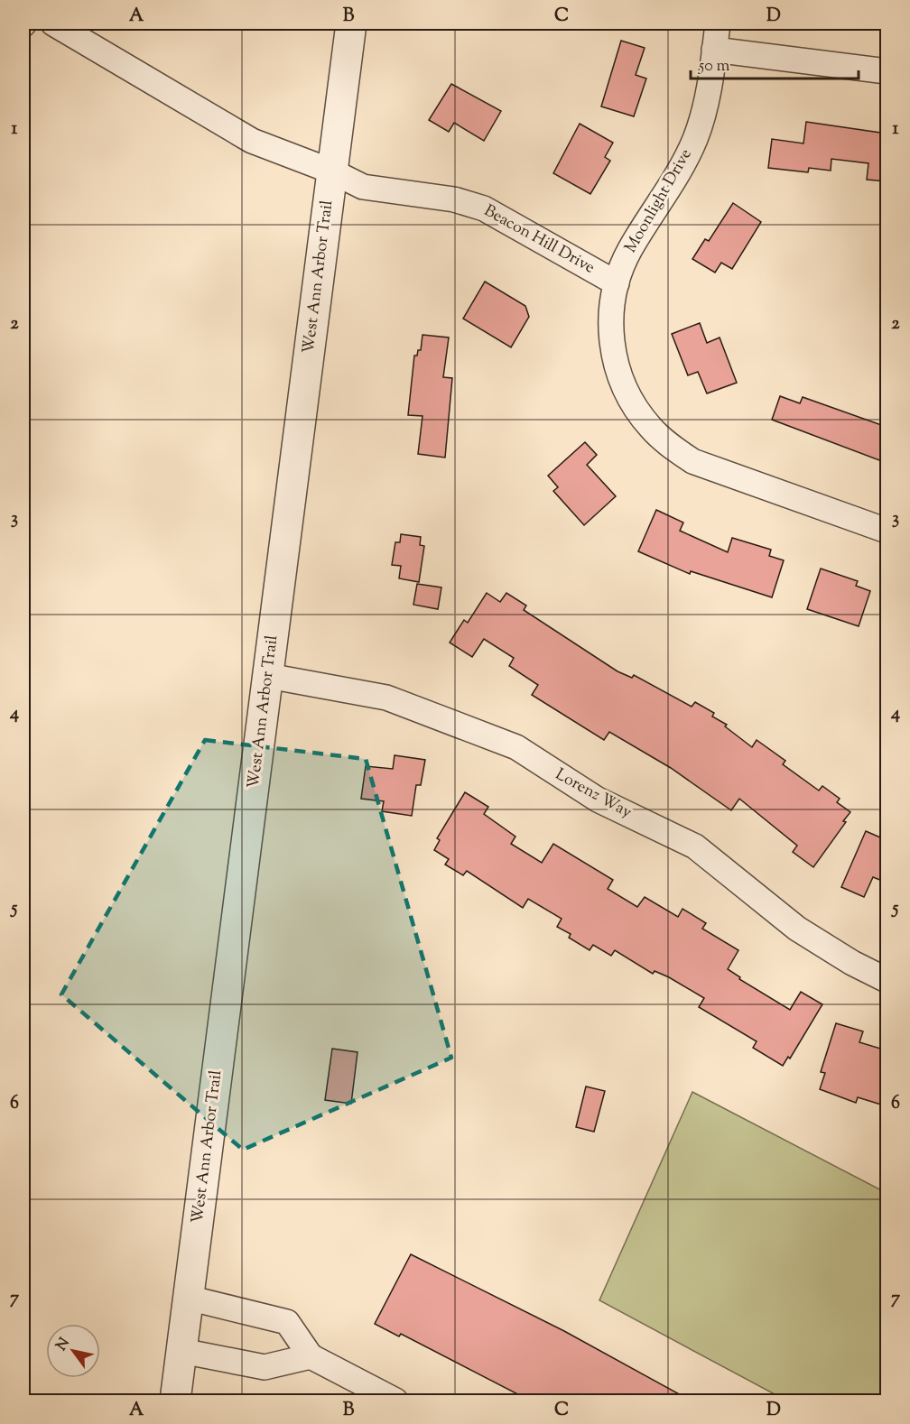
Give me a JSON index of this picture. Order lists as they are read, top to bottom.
{
  "streets": {
    "street": [
      "Moonlight Drive",
      "Beacon Hill Drive",
      "West Ann Arbor Trail",
      "Lorenz Way"
    ]
  },
  "crossings": [
    ["Moonlight Drive", "Beacon Hill Drive"],
    ["Beacon Hill Drive", "West Ann Arbor Trail"],
    ["West Ann Arbor Trail", "Lorenz Way"]
  ],
  "scale_bar": "50 m",
  "north": "top left",
  "grid": {
    "columns": [
      "A",
      "B",
      "C",
      "D"
    ],
    "rows": [
      "1",
      "2",
      "3",
      "4",
      "5",
      "6",
      "7"
    ]
  }
}
